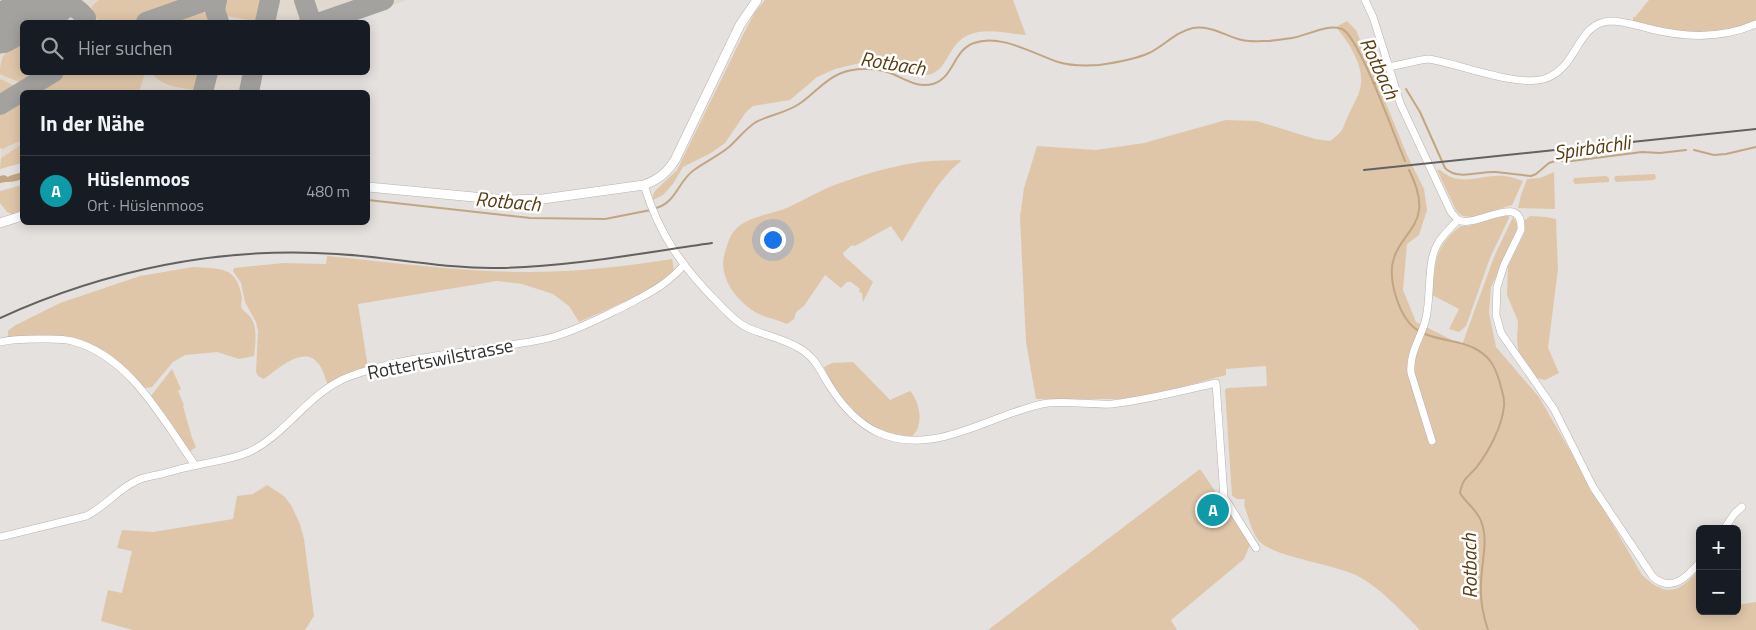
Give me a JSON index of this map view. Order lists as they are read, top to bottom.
{
  "streets": {
    "street": ["Rottertswilstrasse"]
  },
  "water": ["Rotbach", "Spirbächli"],
  "page": {
    "search": "Hier suchen",
    "heading": "In der Nähe",
    "list": [
      {
        "mark": "A",
        "name": "Hüslenmoos",
        "note": "Ort · Hüslenmoos",
        "value": "480 m"
      }
    ],
    "pins": "A",
    "map_buttons": ["+", "−"]
  }
}
